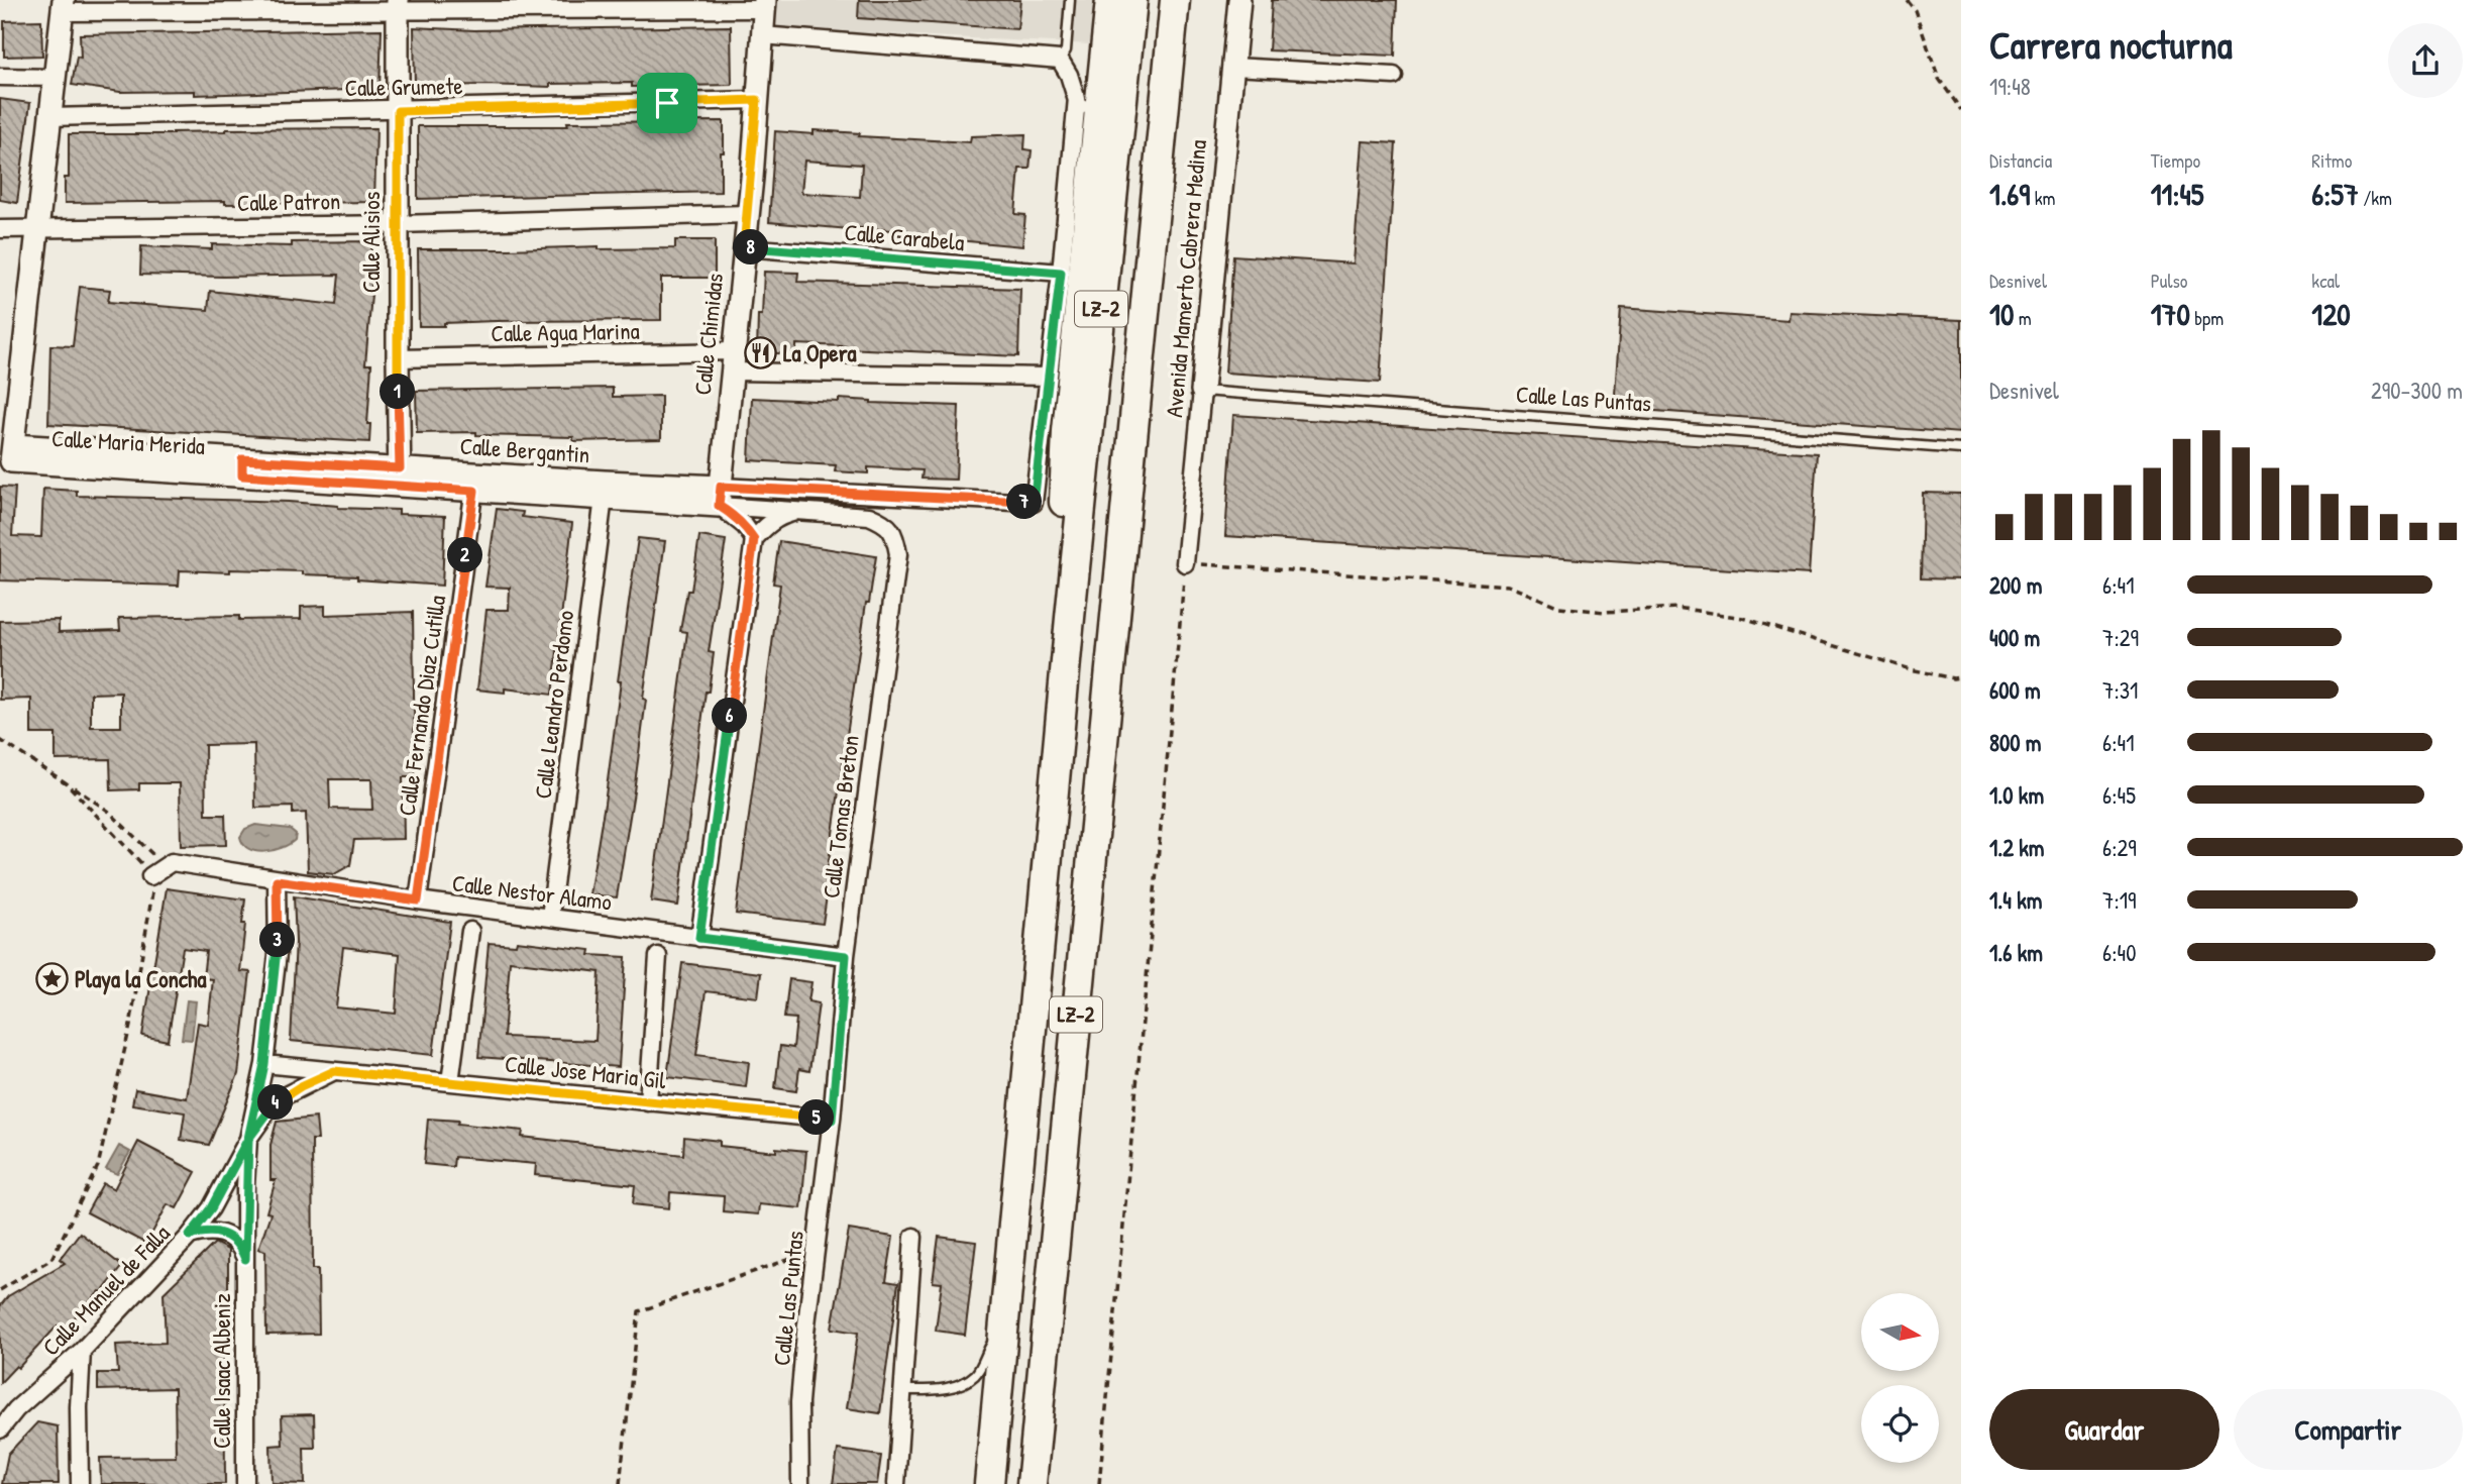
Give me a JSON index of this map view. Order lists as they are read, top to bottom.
{
  "streets": {
    "highway": ["LZ-2"],
    "street": [
      "Calle Grumete",
      "Calle Patron",
      "Calle Carabela",
      "Calle Alisios",
      "Avenida Mamerto Cabrera Medina",
      "Calle Agua Marina",
      "Calle Chimidas",
      "Calle Las Puntas",
      "Calle Bergantin",
      "Calle Leandro Perdomo",
      "Calle Fernando Diaz Cutilla",
      "Calle Tomas Breton",
      "Calle Nestor Alamo",
      "Calle Jose Maria Gil",
      "Calle Manuel de Falla",
      "Calle Isaac Albeniz"
    ]
  },
  "crossings": [
    ["Calle Grumete", "Calle Alisios"],
    ["Calle Grumete", "Calle Chimidas"],
    ["Calle Patron", "Calle Alisios"],
    ["Calle Patron", "Calle Chimidas"],
    ["Calle Carabela", "LZ-2"],
    ["Calle Carabela", "Calle Chimidas"],
    ["Calle Alisios", "Calle Agua Marina"],
    ["Calle Alisios", "Calle Bergantin"],
    ["Avenida Mamerto Cabrera Medina", "Calle Las Puntas"],
    ["Calle Agua Marina", "Calle Chimidas"],
    ["Calle Agua Marina", "Calle Bergantin"],
    ["Calle Chimidas", "Calle Bergantin"],
    ["Calle Las Puntas", "Calle Tomas Breton"],
    ["Calle Las Puntas", "Calle Jose Maria Gil"],
    ["Calle Bergantin", "Calle Fernando Diaz Cutilla"],
    ["Calle Leandro Perdomo", "Calle Nestor Alamo"],
    ["Calle Fernando Diaz Cutilla", "Calle Nestor Alamo"],
    ["Calle Tomas Breton", "Calle Nestor Alamo"],
    ["Calle Tomas Breton", "Calle Jose Maria Gil"],
    ["Calle Nestor Alamo", "Calle Isaac Albeniz"],
    ["Calle Jose Maria Gil", "Calle Isaac Albeniz"],
    ["Calle Manuel de Falla", "Calle Isaac Albeniz"]
  ],
  "places": {
    "restaurant": ["La Opera"],
    "place": ["Playa la Concha"]
  },
  "north": "right",
  "page": {
    "heading": ["Carrera nocturna", "19:48"],
    "stats": [
      ["Distancia", "1.69 km"],
      ["Tiempo", "11:45"],
      ["Ritmo", "6:57 /km"],
      ["Desnivel", "10 m"],
      ["Pulso", "170 bpm"],
      ["kcal", "120"]
    ],
    "pins": [
      "8",
      "1",
      "7",
      "2",
      "6",
      "3",
      "4",
      "5"
    ],
    "chart": ["Desnivel", "290–300 m"],
    "list": [
      {
        "name": "200 m",
        "note": "6:41"
      },
      {
        "name": "400 m",
        "note": "7:29"
      },
      {
        "name": "600 m",
        "note": "7:31"
      },
      {
        "name": "800 m",
        "note": "6:41"
      },
      {
        "name": "1.0 km",
        "note": "6:45"
      },
      {
        "name": "1.2 km",
        "note": "6:29"
      },
      {
        "name": "1.4 km",
        "note": "7:19"
      },
      {
        "name": "1.6 km",
        "note": "6:40"
      }
    ],
    "buttons": ["Guardar", "Compartir"]
  }
}
